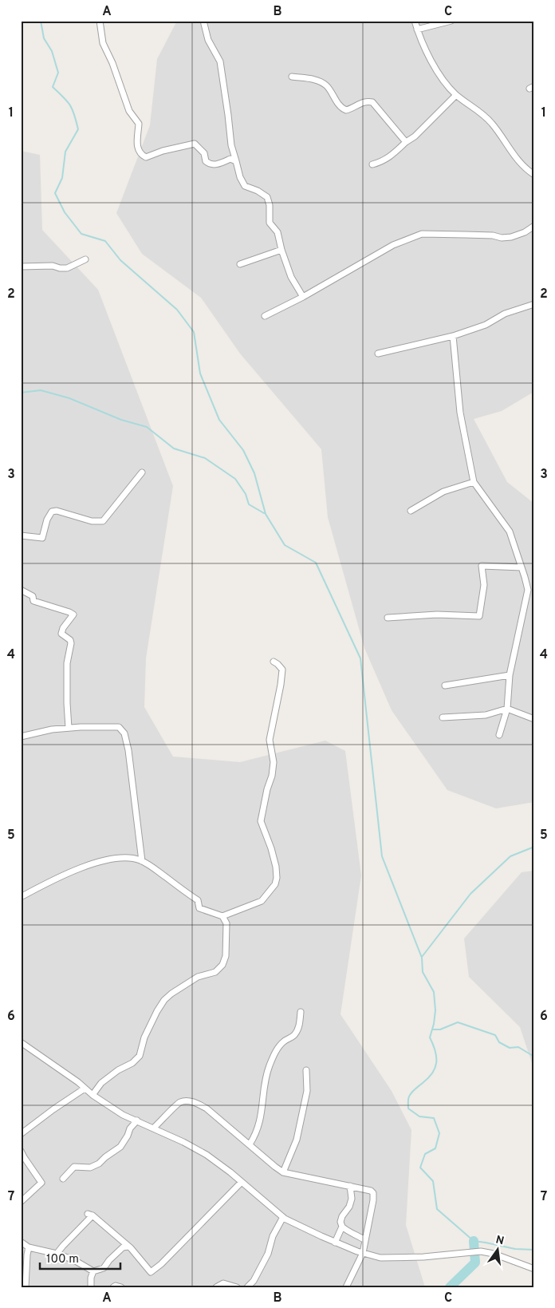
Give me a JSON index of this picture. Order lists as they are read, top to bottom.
{
  "scale_bar": "100 m",
  "north": "top",
  "grid": {
    "columns": ["A", "B", "C"],
    "rows": [
      "1",
      "2",
      "3",
      "4",
      "5",
      "6",
      "7"
    ]
  }
}
